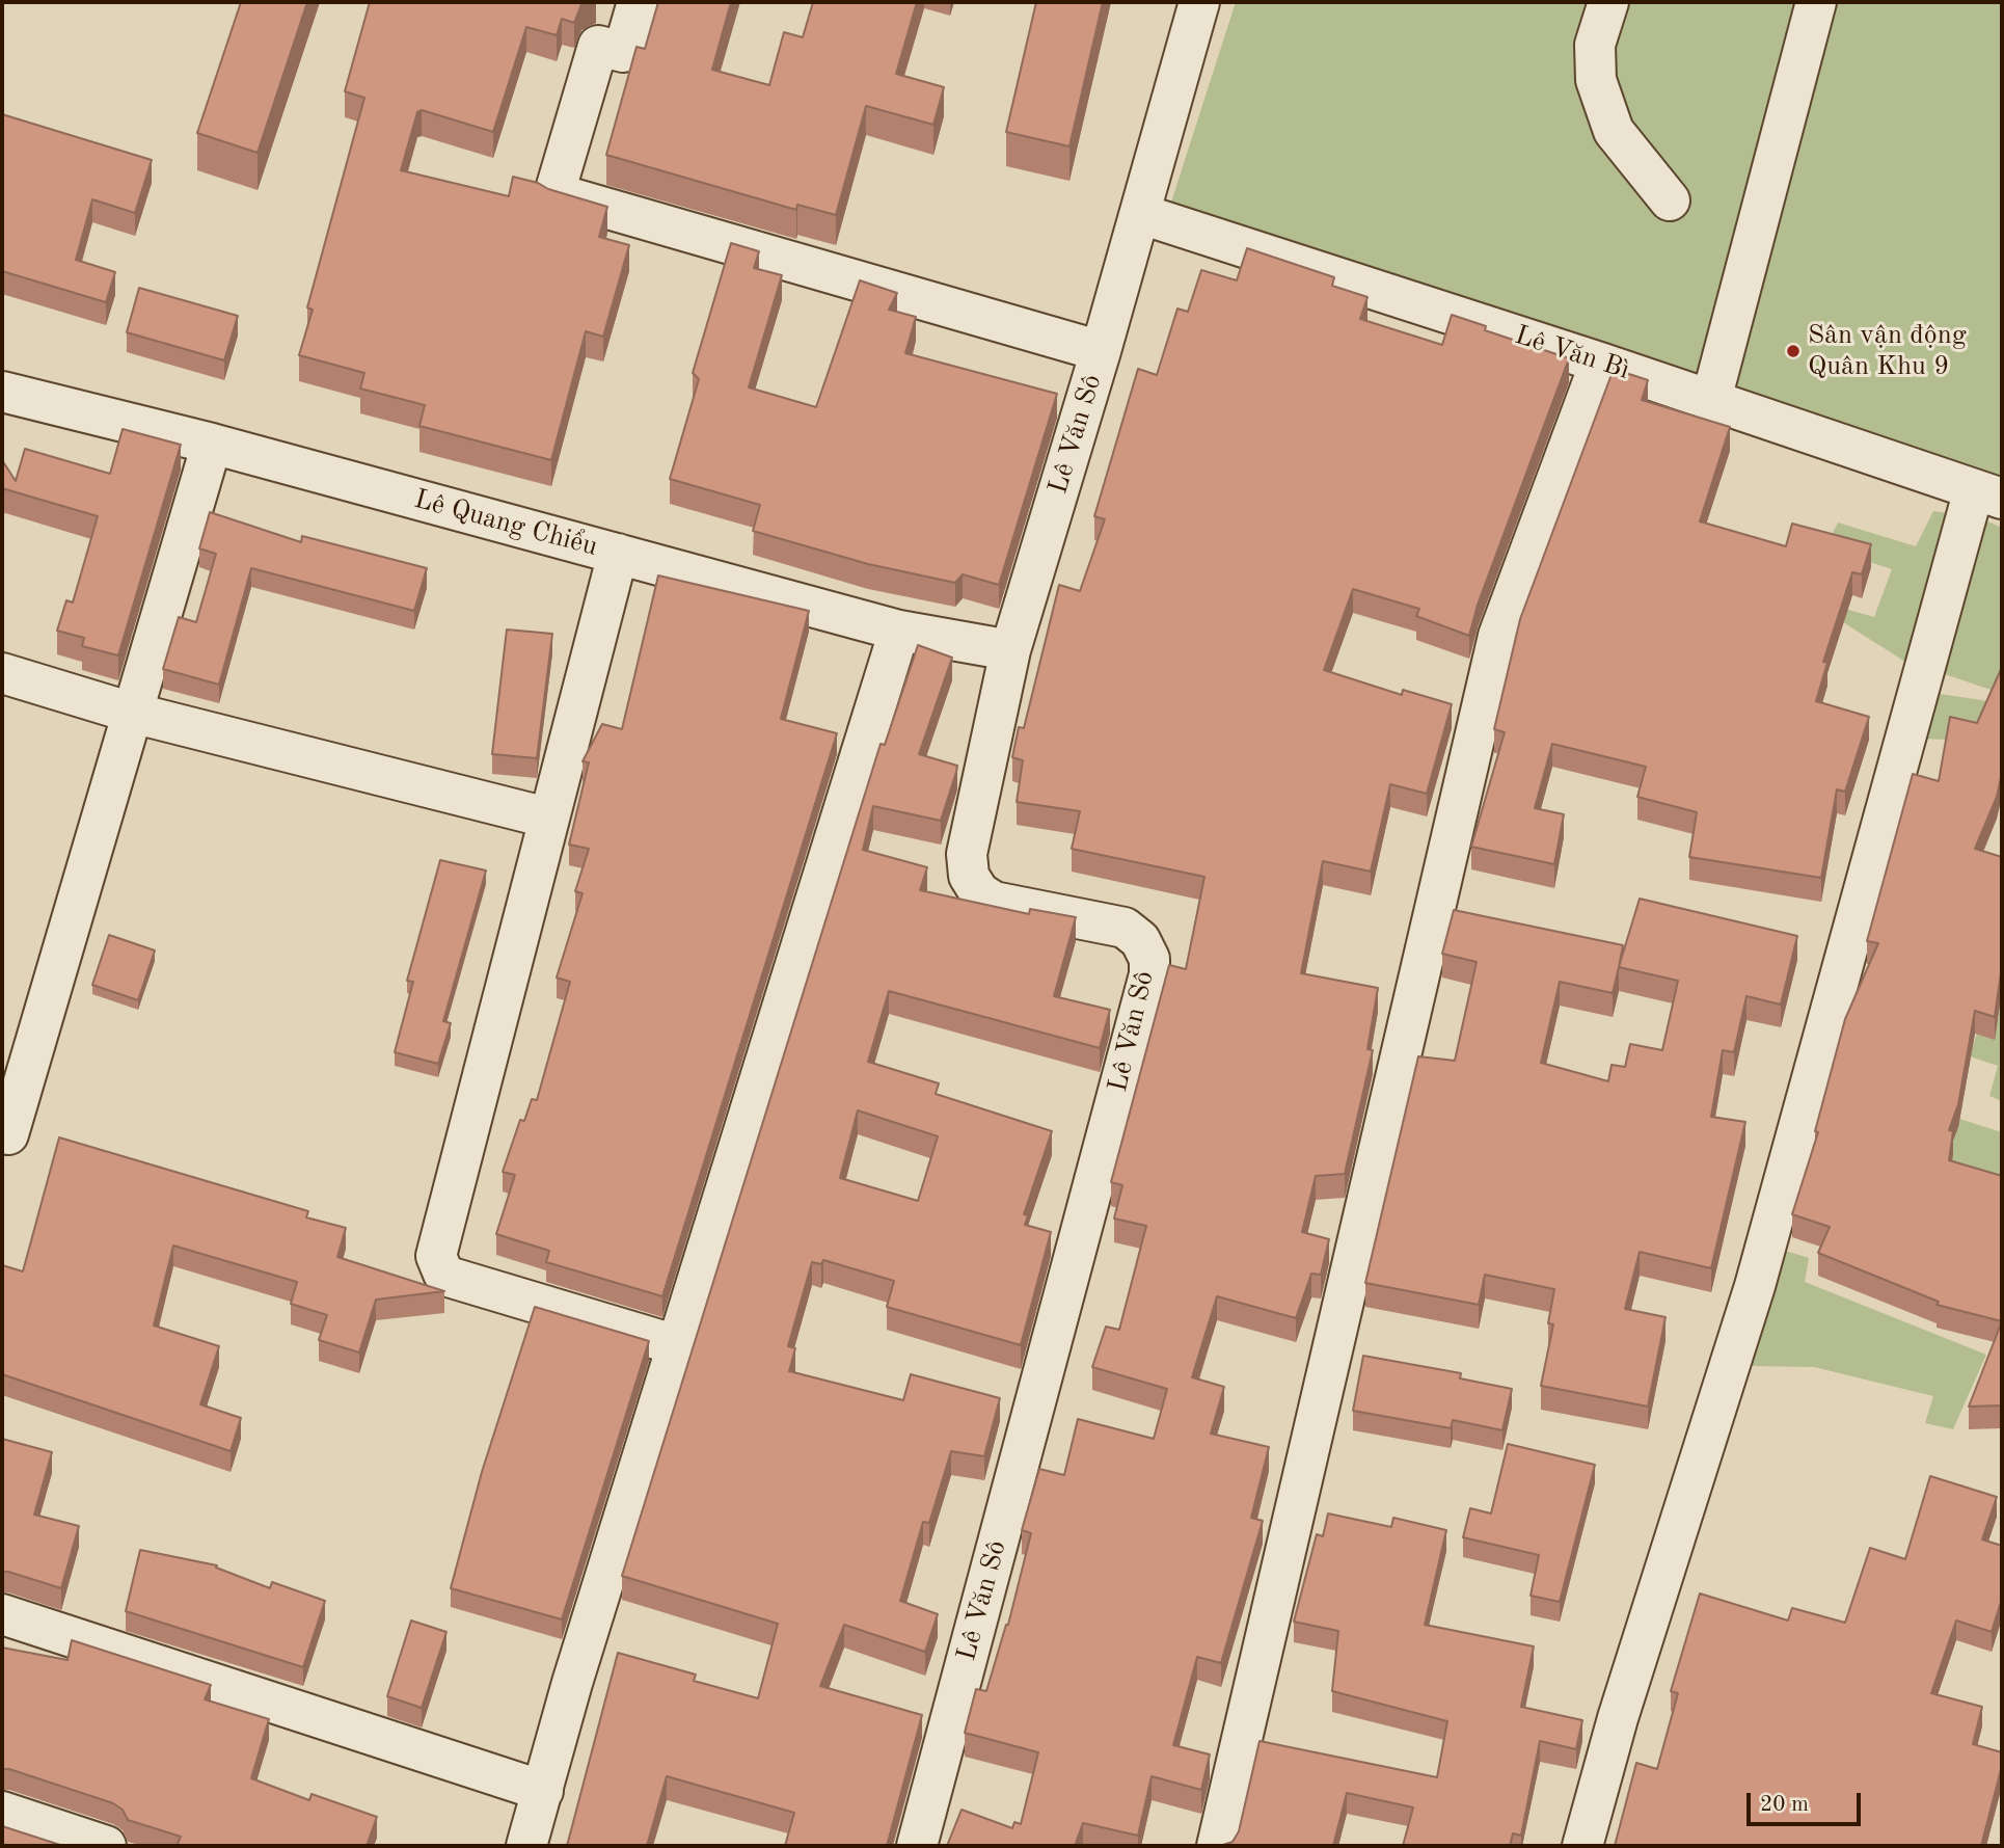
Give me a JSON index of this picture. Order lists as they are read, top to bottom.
{
  "streets": {
    "street": ["Lê Văn Bì", "Lê Văn Sô", "Lê Quang Chiểu"]
  },
  "crossings": [
    ["Lê Văn Bì", "Lê Văn Sô"],
    ["Lê Văn Sô", "Lê Quang Chiểu"]
  ],
  "places": ["Sân vận động Quân Khu 9"],
  "scale_bar": "20 m"
}
